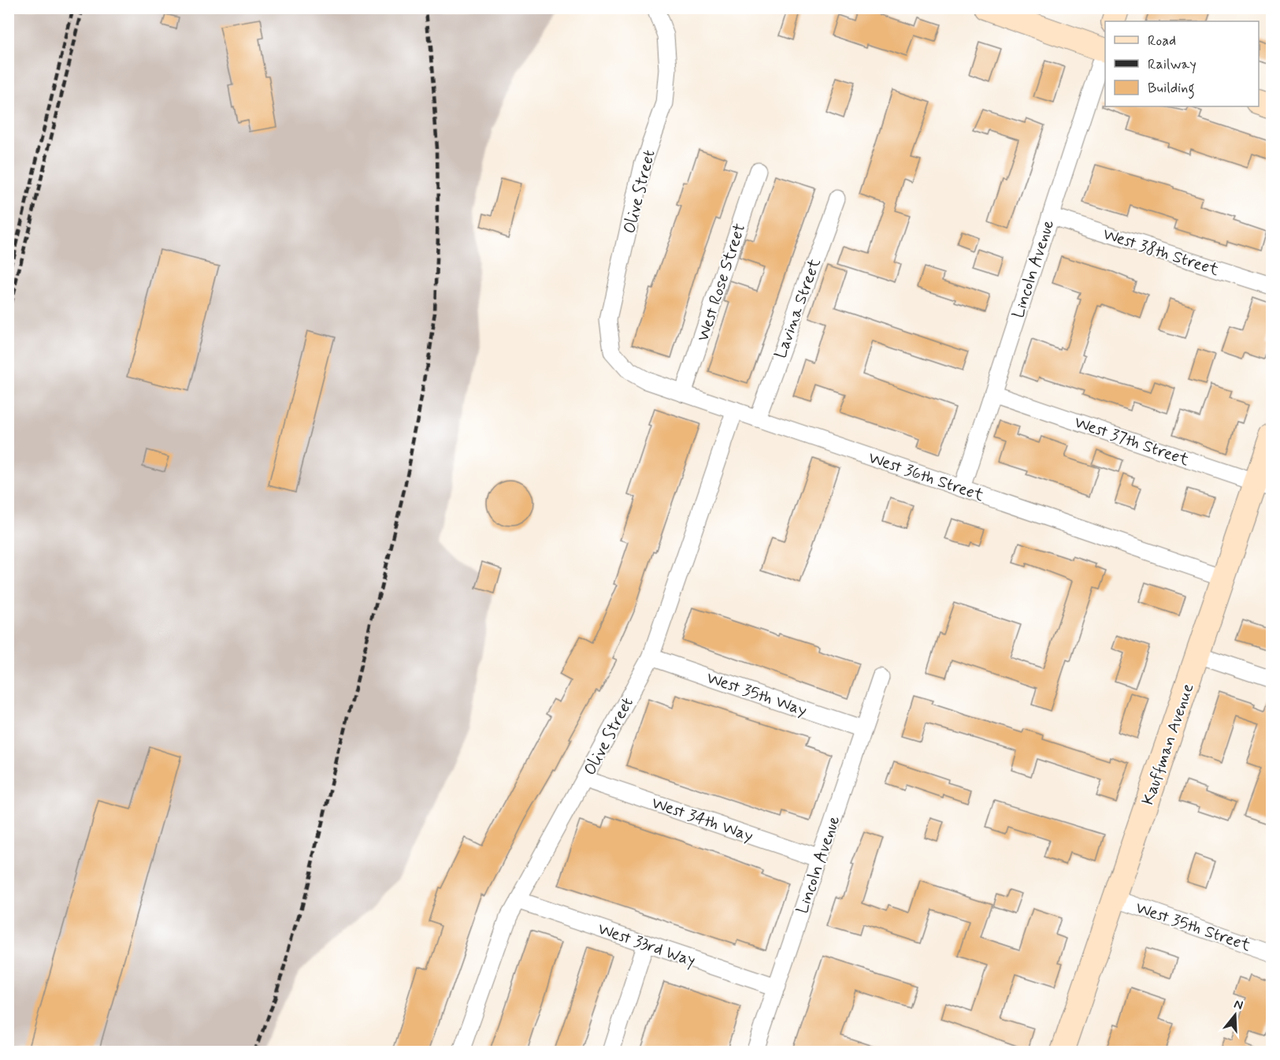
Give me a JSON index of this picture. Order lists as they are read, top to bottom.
{
  "streets": {
    "street": [
      "Olive Street",
      "West 38th Street",
      "Lincoln Avenue",
      "West Rose Street",
      "Lavina Street",
      "West 37th Street",
      "West 36th Street",
      "West 35th Way",
      "Kauffman Avenue",
      "West 34th Way",
      "West 35th Street",
      "West 33rd Way"
    ]
  },
  "crossings": [
    ["Olive Street", "West 36th Street"],
    ["Olive Street", "West 35th Way"],
    ["Olive Street", "West 34th Way"],
    ["Olive Street", "West 33rd Way"],
    ["West 38th Street", "Lincoln Avenue"],
    ["Lincoln Avenue", "West 37th Street"],
    ["Lincoln Avenue", "West 36th Street"],
    ["Lincoln Avenue", "West 35th Way"],
    ["Lincoln Avenue", "West 34th Way"],
    ["Lincoln Avenue", "West 33rd Way"],
    ["West Rose Street", "West 36th Street"],
    ["Lavina Street", "West 36th Street"],
    ["West 37th Street", "Kauffman Avenue"],
    ["West 36th Street", "Kauffman Avenue"],
    ["Kauffman Avenue", "West 35th Street"]
  ],
  "legend": ["Road", "Railway", "Building"],
  "north": "top"
}
